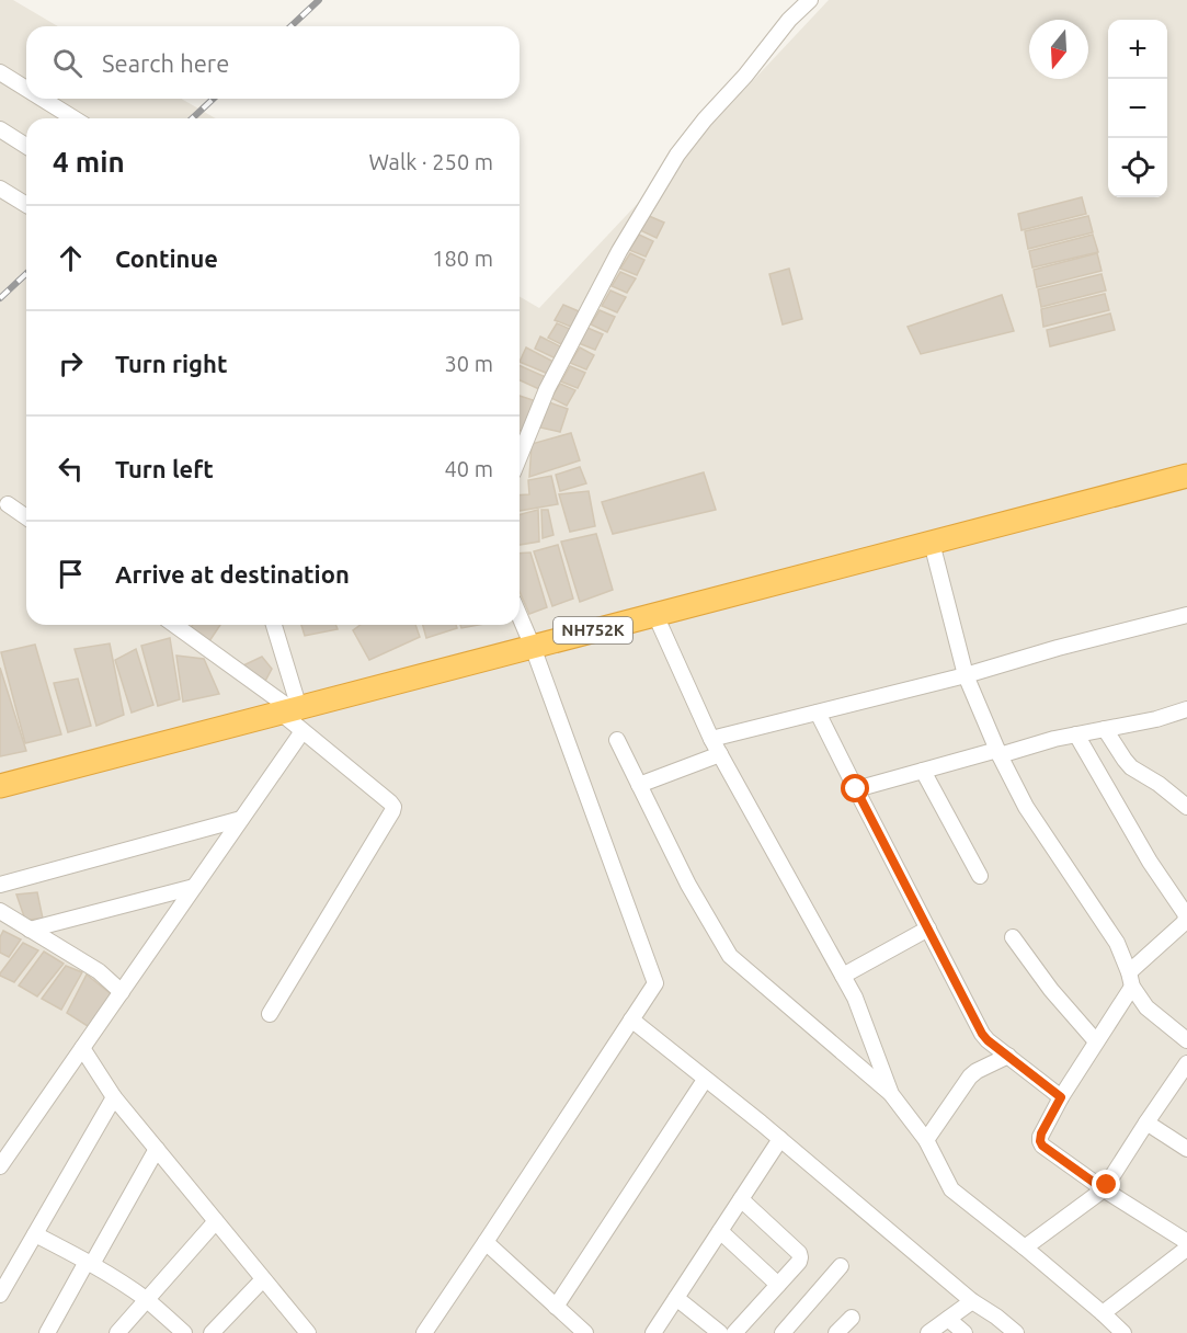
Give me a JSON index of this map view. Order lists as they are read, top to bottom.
{
  "streets": {
    "highway": ["NH752K"]
  },
  "north": "bottom",
  "page": {
    "map_buttons": ["+", "−"],
    "search": "Search here",
    "heading": ["4 min", "Walk · 250 m"],
    "list": [
      ["Continue", "180 m"],
      ["Turn right", "30 m"],
      ["Turn left", "40 m"],
      "Arrive at destination"
    ]
  }
}
